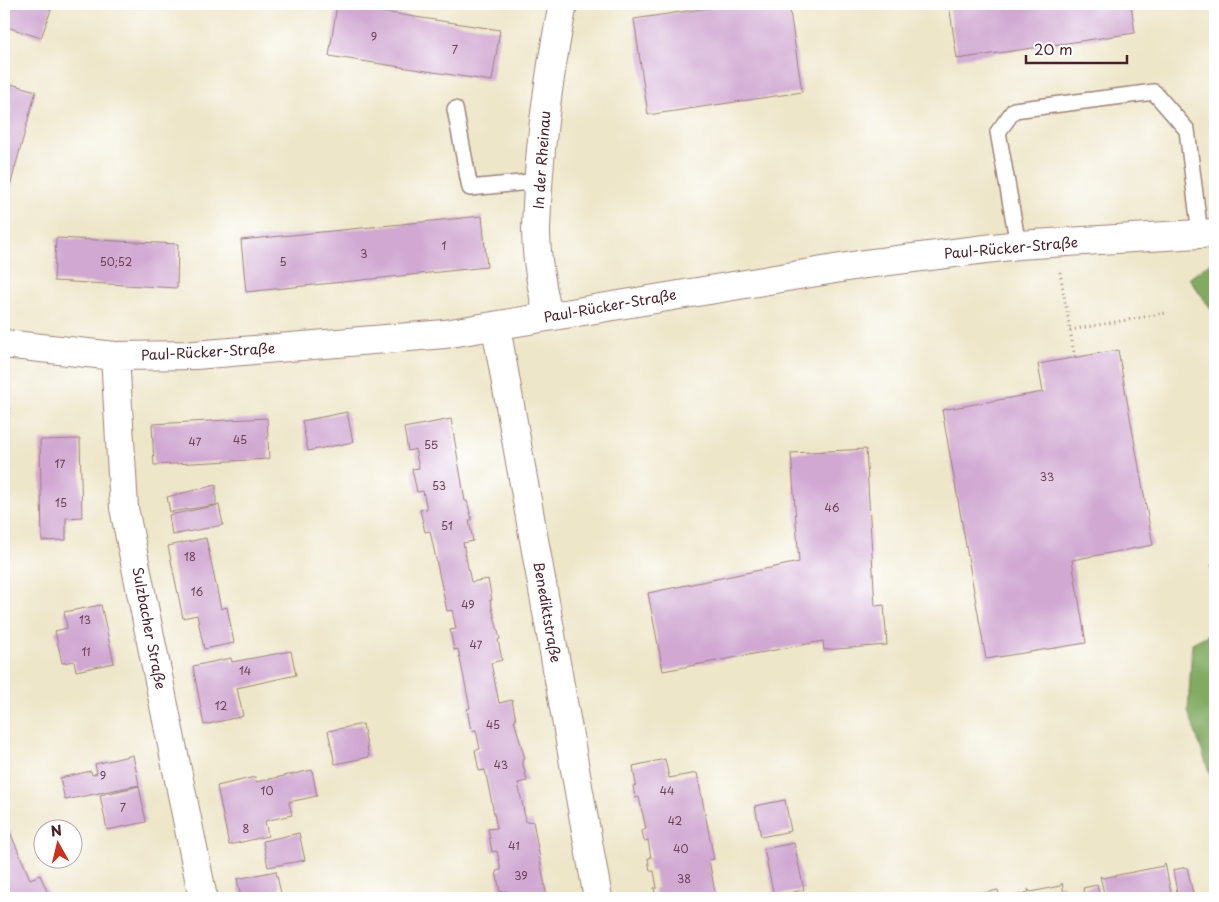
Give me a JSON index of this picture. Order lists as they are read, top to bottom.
{
  "streets": {
    "street": [
      "In der Rheinau",
      "Paul-Rücker-Straße",
      "Benediktstraße",
      "Sulzbacher Straße"
    ]
  },
  "crossings": [
    ["In der Rheinau", "Paul-Rücker-Straße"],
    ["Paul-Rücker-Straße", "Benediktstraße"],
    ["Paul-Rücker-Straße", "Sulzbacher Straße"]
  ],
  "house_numbers": [
    "9",
    "7",
    "1",
    "3",
    "50;52",
    "5",
    "45",
    "47",
    "55",
    "17",
    "33",
    "53",
    "15",
    "46",
    "51",
    "18",
    "16",
    "49",
    "13",
    "47",
    "11",
    "14",
    "12",
    "45",
    "43",
    "9",
    "10",
    "44",
    "7",
    "42",
    "8",
    "41",
    "40",
    "39",
    "38"
  ],
  "scale_bar": "20 m",
  "north": "top"
}
